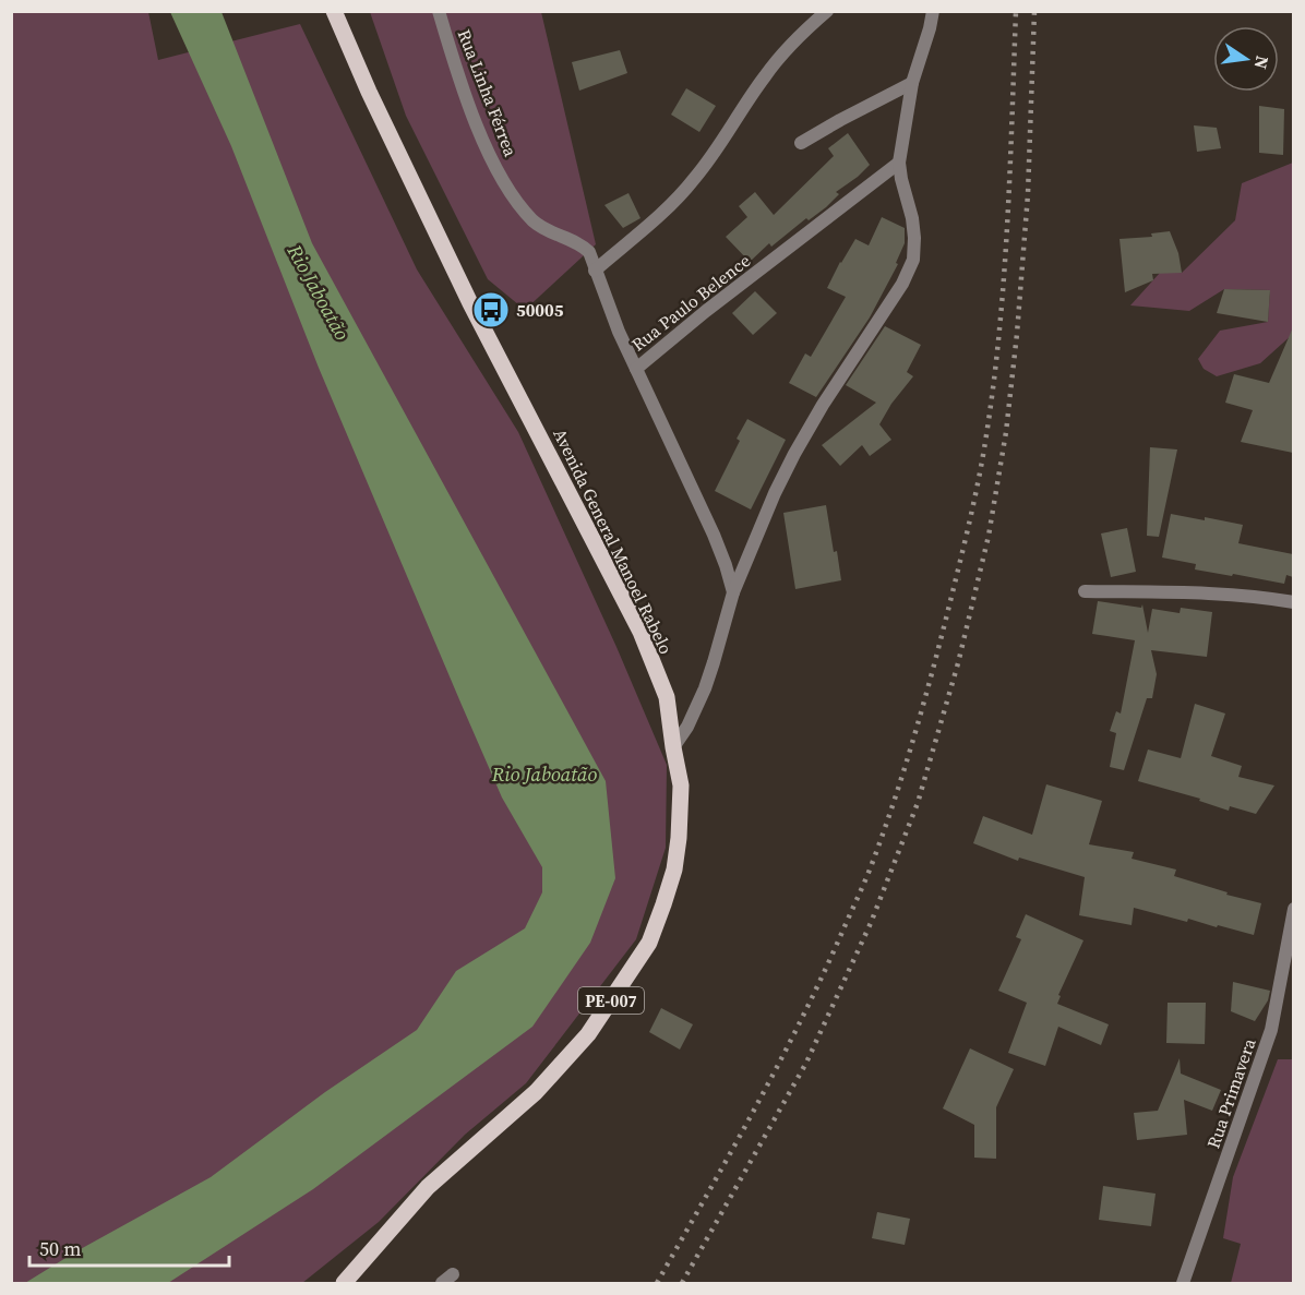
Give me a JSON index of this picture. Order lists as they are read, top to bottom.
{
  "streets": {
    "main road": ["Avenida General Manoel Rabelo", "PE-007"],
    "street": ["Rua Linha Férrea", "Rua Paulo Belence", "Rua Primavera"]
  },
  "crossings": [
    ["Rua Linha Férrea", "Rua Paulo Belence"]
  ],
  "water": ["Rio Jaboatão"],
  "places": {
    "bus stop": ["50005"]
  },
  "scale_bar": "50 m",
  "north": "right"
}
